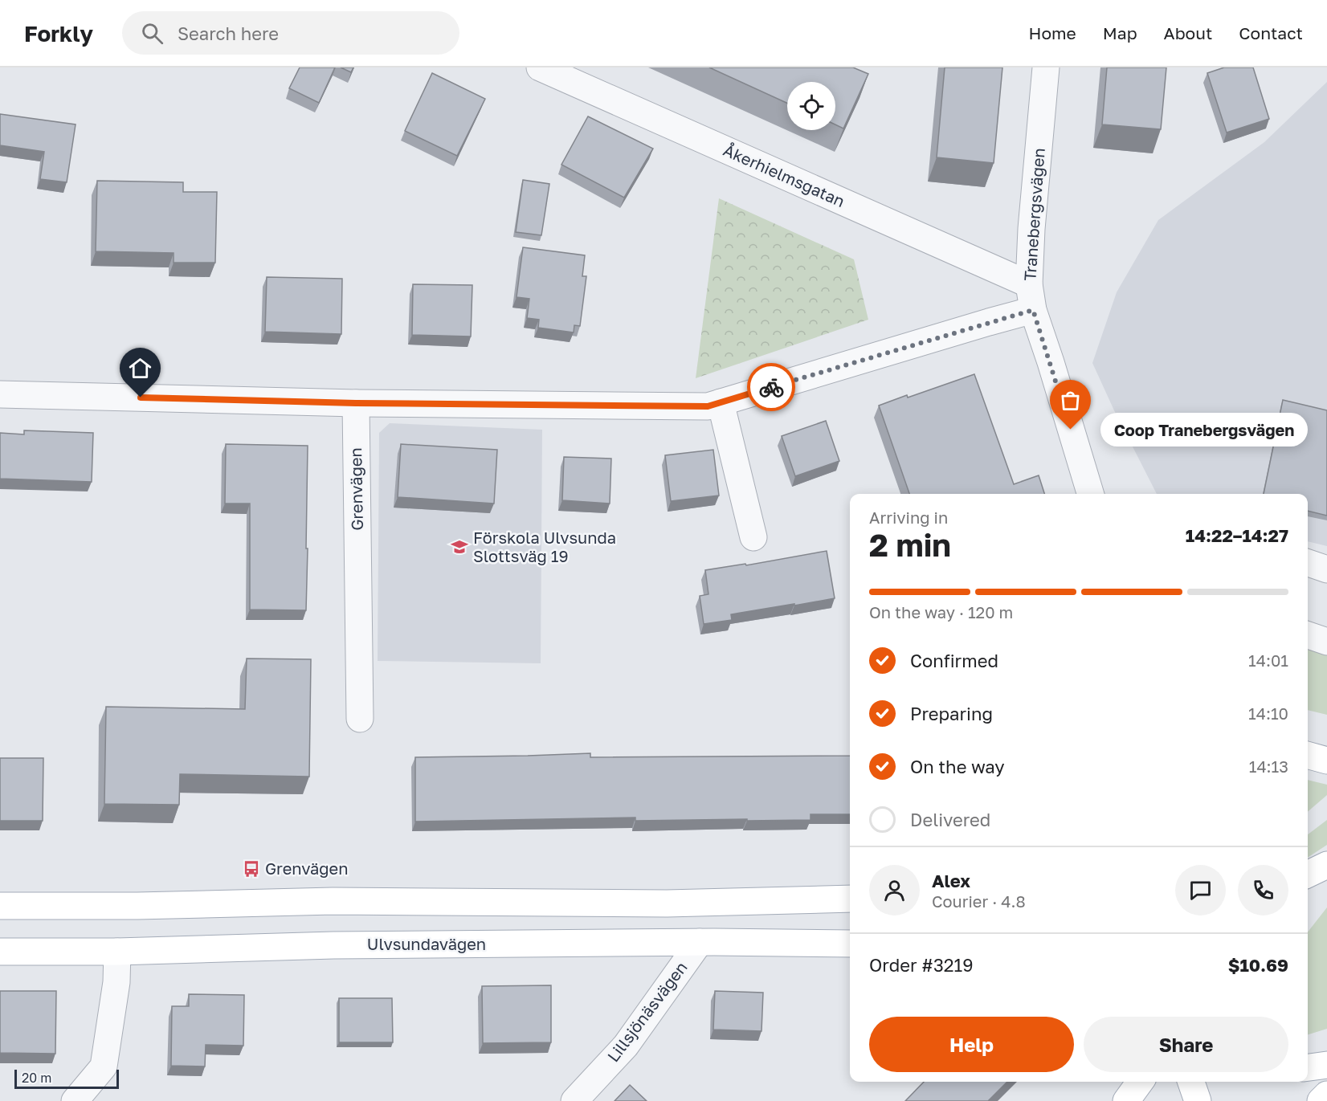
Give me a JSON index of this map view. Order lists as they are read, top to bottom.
{
  "streets": {
    "main road": ["Ulvsundavägen"],
    "street": [
      "Åkerhielmsgatan",
      "Tranebergsvägen",
      "Grenvägen",
      "Lillsjönäsvägen"
    ]
  },
  "crossings": [
    ["Åkerhielmsgatan", "Tranebergsvägen"],
    ["Ulvsundavägen", "Lillsjönäsvägen"]
  ],
  "places": {
    "other": ["Coop Tranebergsvägen"],
    "school or university": ["Förskola Ulvsunda Slottsväg 19"],
    "bus stop": ["Grenvägen"]
  },
  "scale_bar": "20 m",
  "page": {
    "header": "Forkly",
    "search": "Search here",
    "nav": [
      "Home",
      "Map",
      "About",
      "Contact"
    ],
    "bubble": "Coop Tranebergsvägen",
    "heading": ["2 min", "Arriving in", "14:22–14:27"],
    "panel": [
      "Alex",
      "Courier · 4.8",
      "Order #3219",
      "$10.69"
    ],
    "bar": "On the way · 120 m",
    "list": [
      ["Confirmed", "14:01"],
      ["Preparing", "14:10"],
      ["On the way", "14:13"],
      "Delivered"
    ],
    "buttons": ["Help", "Share"],
    "scale": "20 m"
  }
}
